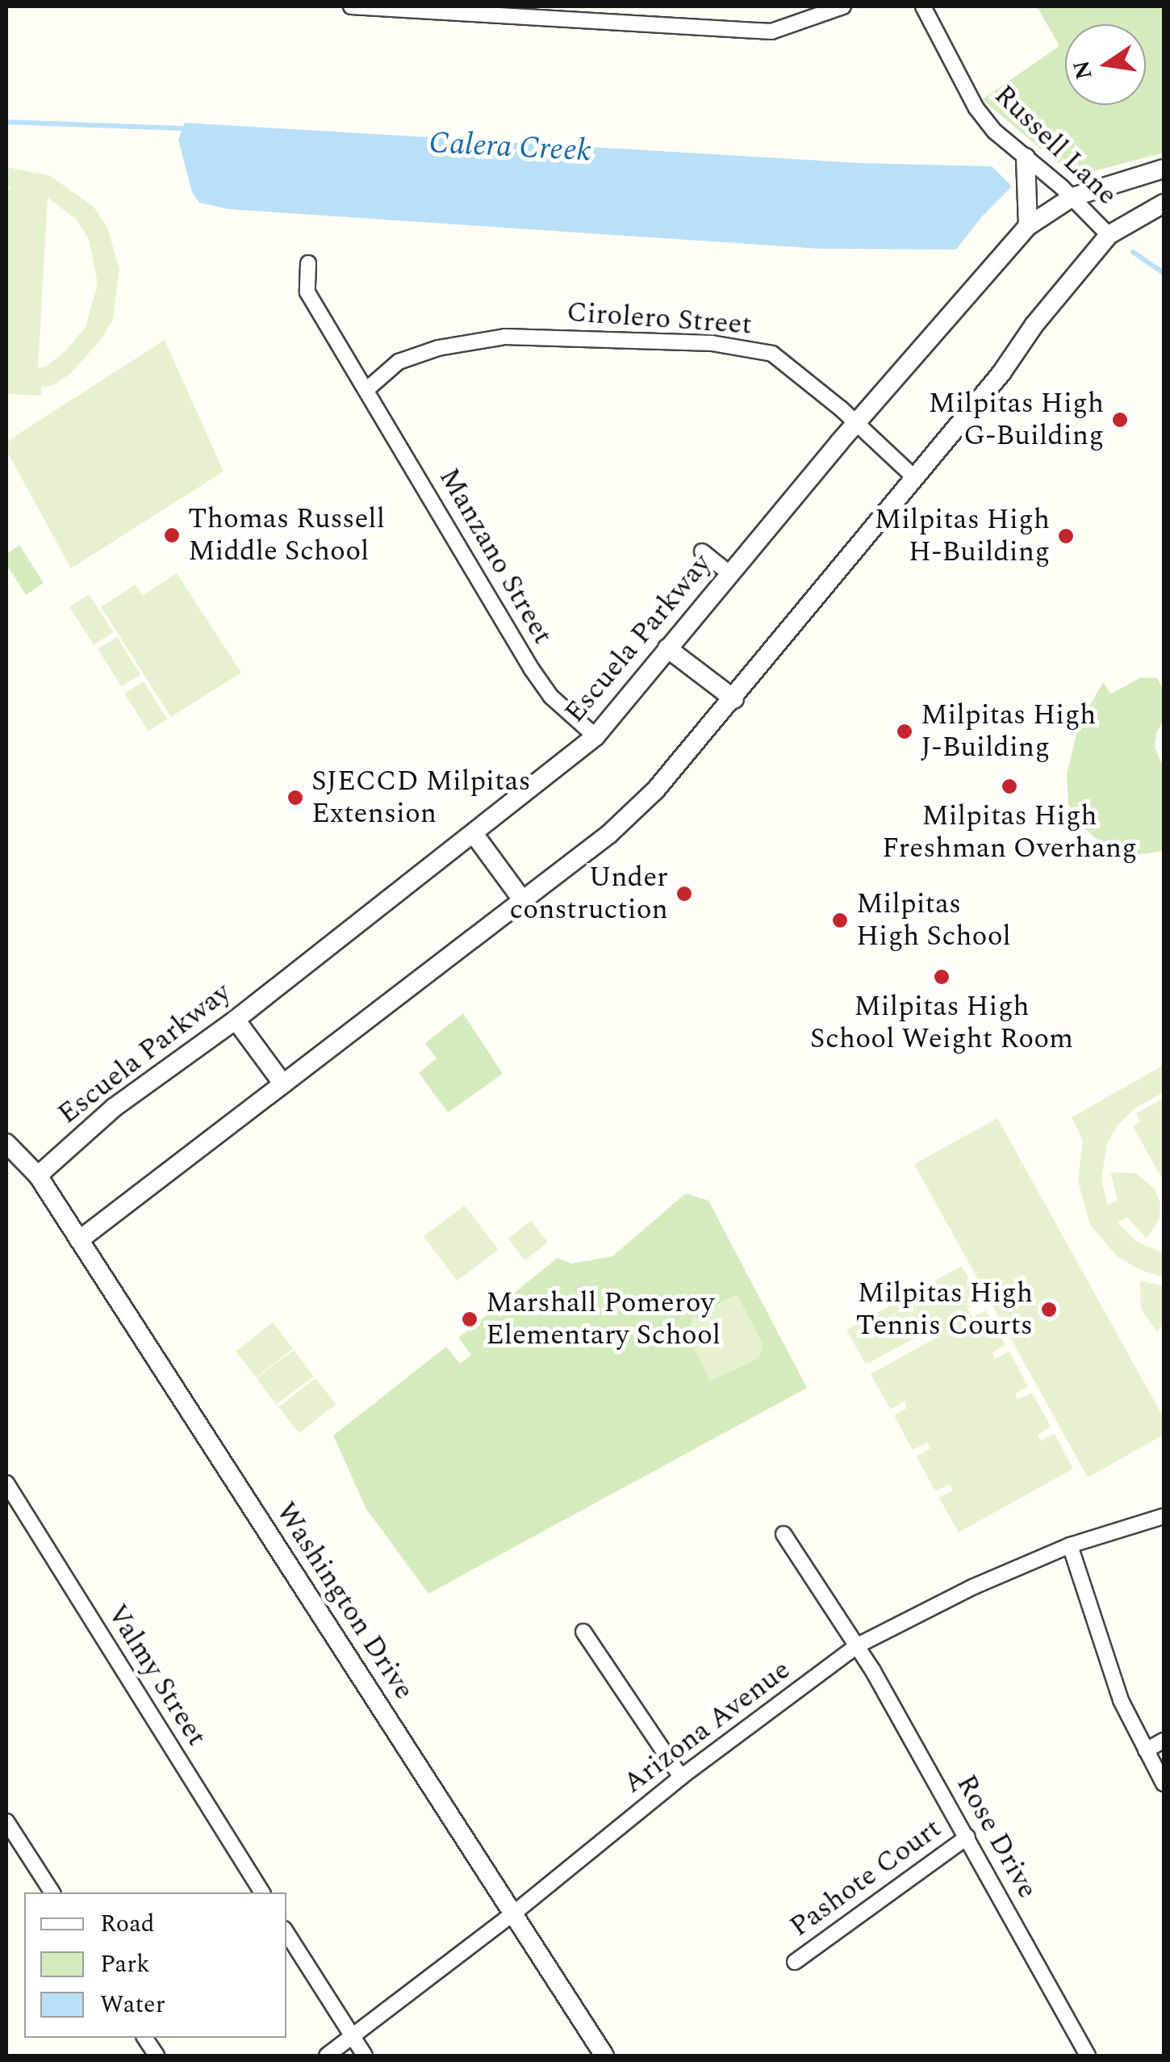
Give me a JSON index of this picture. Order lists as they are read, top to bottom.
{
  "streets": {
    "street": [
      "Russell Lane",
      "Cirolero Street",
      "Manzano Street",
      "Escuela Parkway",
      "Washington Drive",
      "Valmy Street",
      "Arizona Avenue",
      "Rose Drive",
      "Pashote Court"
    ]
  },
  "crossings": [
    ["Russell Lane", "Escuela Parkway"],
    ["Cirolero Street", "Manzano Street"],
    ["Cirolero Street", "Escuela Parkway"],
    ["Manzano Street", "Escuela Parkway"],
    ["Escuela Parkway", "Washington Drive"],
    ["Washington Drive", "Arizona Avenue"],
    ["Arizona Avenue", "Rose Drive"],
    ["Rose Drive", "Pashote Court"]
  ],
  "water": ["Calera Creek"],
  "places": [
    "Milpitas High G-Building",
    "Thomas Russell Middle School",
    "Milpitas High H-Building",
    "Milpitas High J-Building",
    "Milpitas High Freshman Overhang",
    "SJECCD Milpitas Extension",
    "Under construction",
    "Milpitas High School",
    "Milpitas High School Weight Room",
    "Milpitas High Tennis Courts",
    "Marshall Pomeroy Elementary School"
  ],
  "legend": ["Road", "Park", "Water"],
  "north": "left"
}
